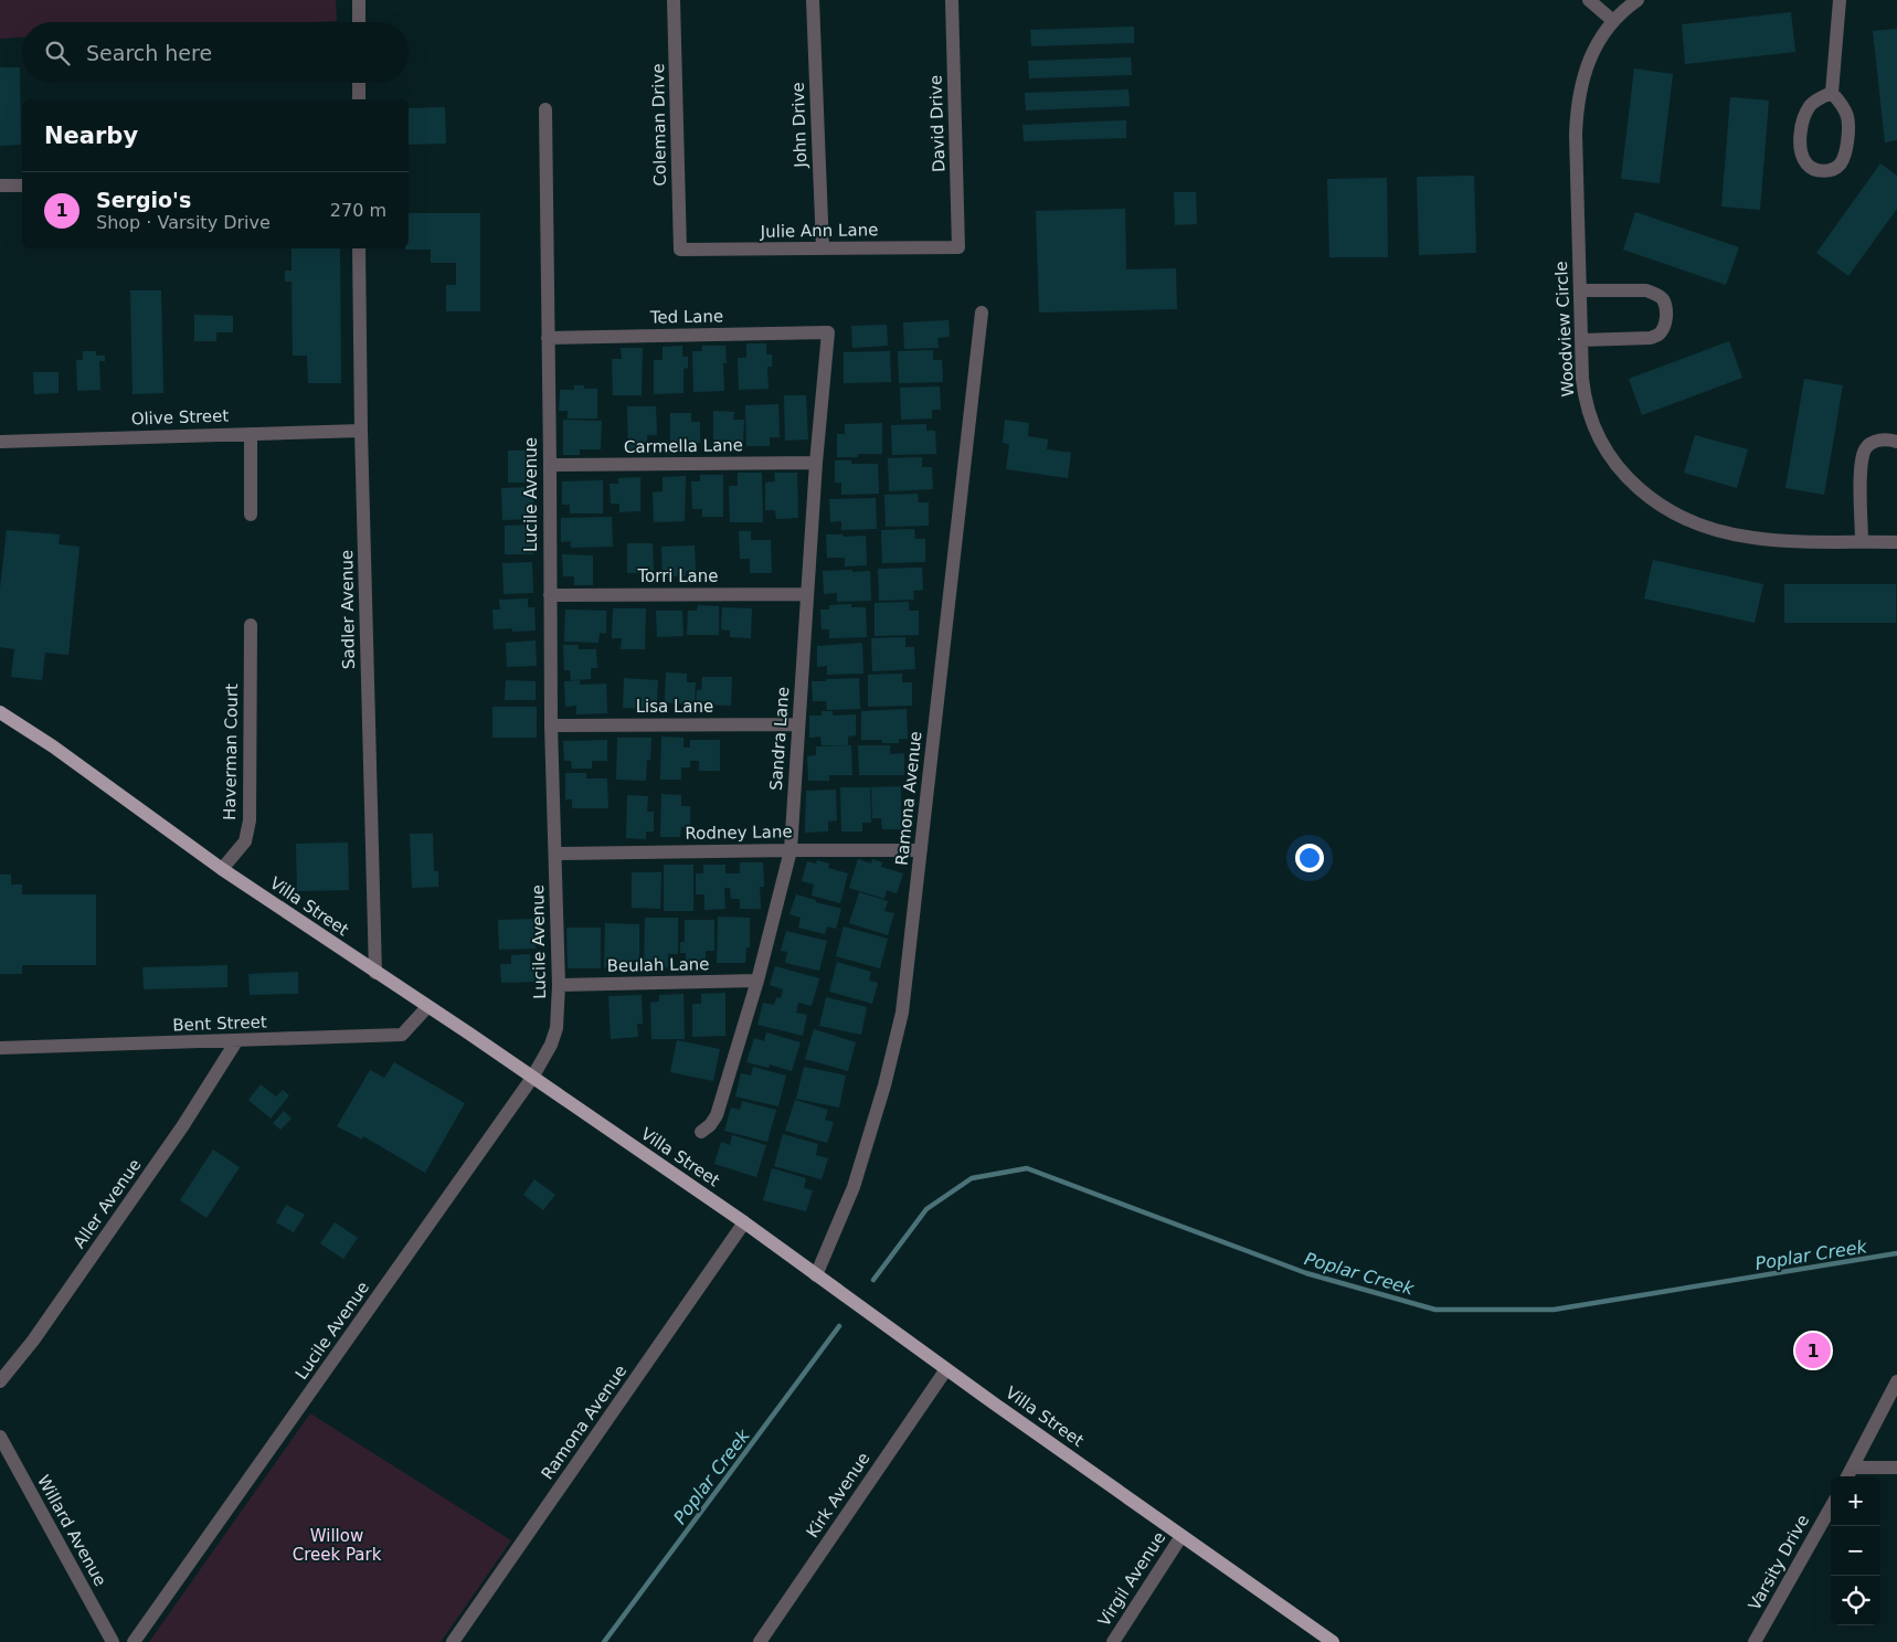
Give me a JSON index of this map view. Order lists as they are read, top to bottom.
{
  "streets": {
    "main road": ["Villa Street"],
    "street": [
      "David Drive",
      "Coleman Drive",
      "John Drive",
      "Julie Ann Lane",
      "Ted Lane",
      "Woodview Circle",
      "Olive Street",
      "Carmella Lane",
      "Lucile Avenue",
      "Torri Lane",
      "Sadler Avenue",
      "Lisa Lane",
      "Sandra Lane",
      "Haverman Court",
      "Ramona Avenue",
      "Rodney Lane",
      "Beulah Lane",
      "Bent Street",
      "Aller Avenue",
      "Kirk Avenue",
      "Willard Avenue",
      "Varsity Drive",
      "Virgil Avenue"
    ]
  },
  "crossings": [
    ["David Drive", "Julie Ann Lane"],
    ["Coleman Drive", "Julie Ann Lane"],
    ["John Drive", "Julie Ann Lane"],
    ["Ted Lane", "Lucile Avenue"],
    ["Ted Lane", "Sandra Lane"],
    ["Olive Street", "Sadler Avenue"],
    ["Carmella Lane", "Lucile Avenue"],
    ["Carmella Lane", "Sandra Lane"],
    ["Lucile Avenue", "Torri Lane"],
    ["Lucile Avenue", "Lisa Lane"],
    ["Lucile Avenue", "Rodney Lane"],
    ["Lucile Avenue", "Villa Street"],
    ["Lucile Avenue", "Beulah Lane"],
    ["Torri Lane", "Sandra Lane"],
    ["Sadler Avenue", "Villa Street"],
    ["Lisa Lane", "Sandra Lane"],
    ["Sandra Lane", "Rodney Lane"],
    ["Sandra Lane", "Beulah Lane"],
    ["Haverman Court", "Villa Street"],
    ["Ramona Avenue", "Rodney Lane"],
    ["Ramona Avenue", "Villa Street"],
    ["Villa Street", "Bent Street"],
    ["Villa Street", "Kirk Avenue"],
    ["Villa Street", "Virgil Avenue"],
    ["Bent Street", "Aller Avenue"]
  ],
  "water": ["Poplar Creek"],
  "parks": ["Willow Creek Park"],
  "page": {
    "search": "Search here",
    "heading": "Nearby",
    "list": [
      {
        "mark": "1",
        "name": "Sergio's",
        "note": "Shop · Varsity Drive",
        "value": "270 m"
      }
    ],
    "pins": "1",
    "map_buttons": ["+", "−"]
  }
}
